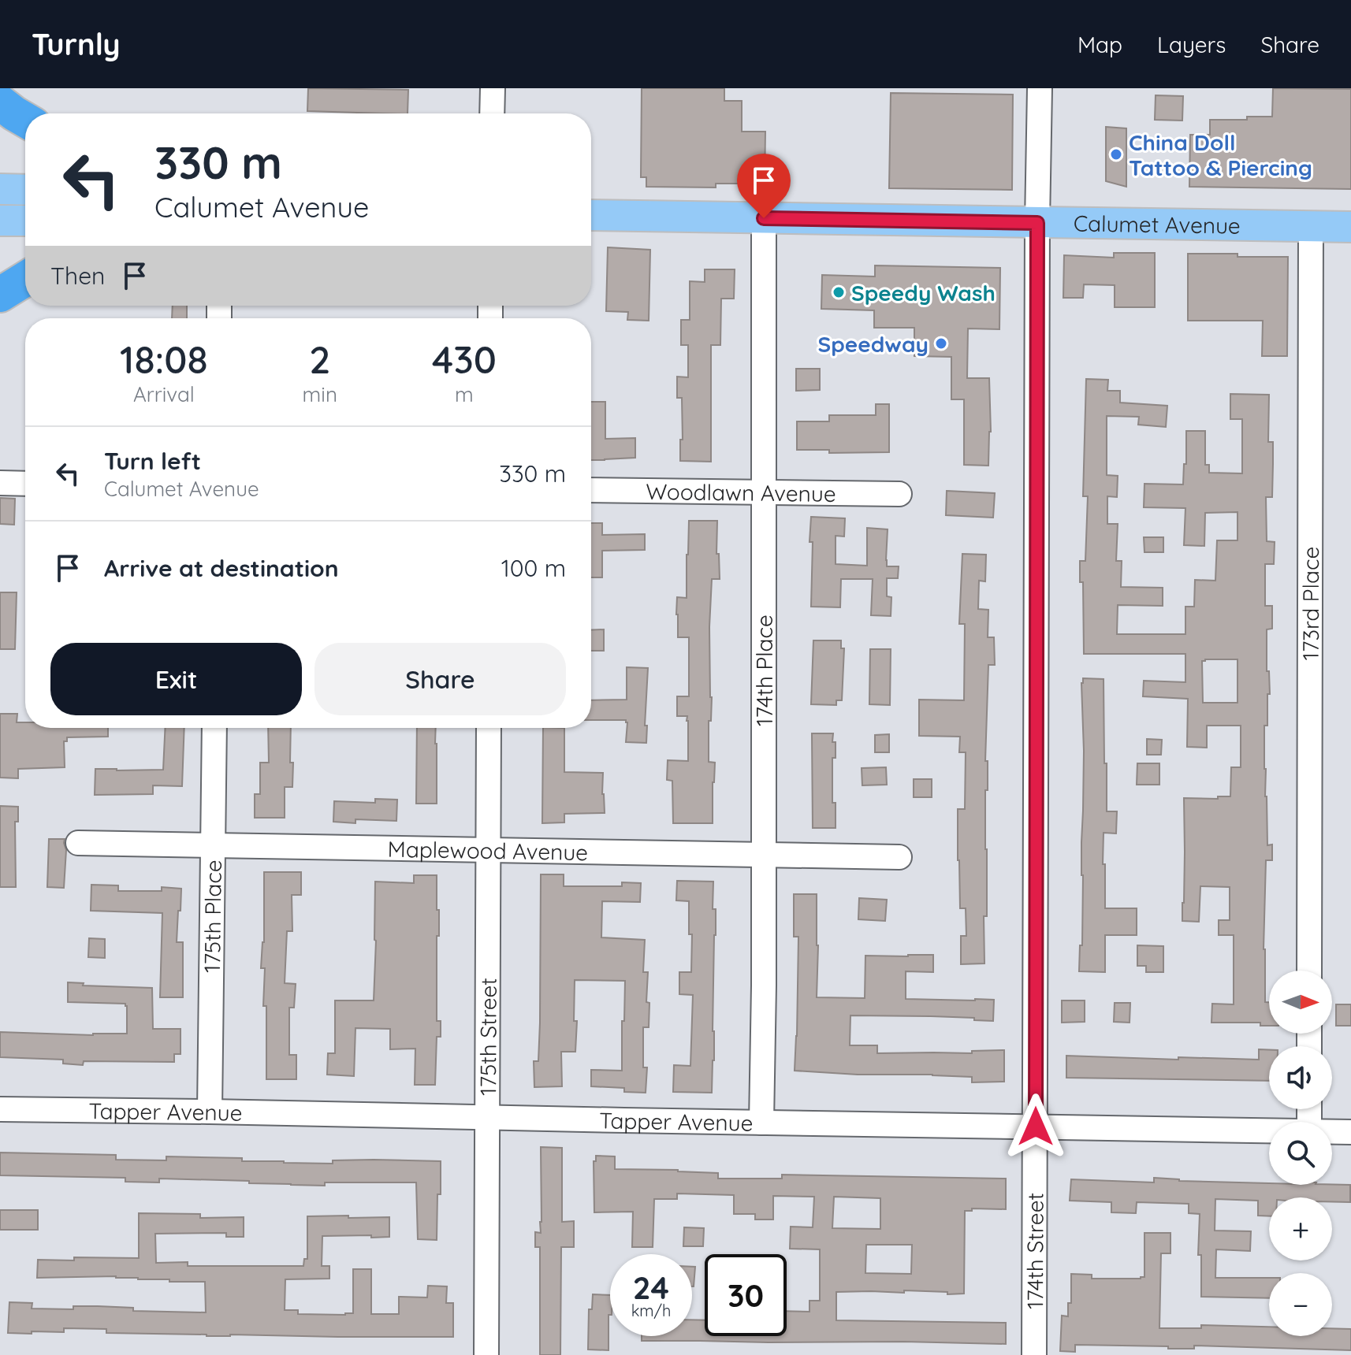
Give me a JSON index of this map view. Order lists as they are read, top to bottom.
{
  "streets": {
    "main road": ["Calumet Avenue"],
    "street": [
      "Woodlawn Avenue",
      "173rd Place",
      "174th Place",
      "Maplewood Avenue",
      "175th Place",
      "175th Street",
      "Tapper Avenue",
      "174th Street"
    ]
  },
  "crossings": [
    ["Calumet Avenue", "173rd Place"],
    ["Calumet Avenue", "174th Place"],
    ["Calumet Avenue", "174th Street"],
    ["Woodlawn Avenue", "174th Place"],
    ["174th Place", "Maplewood Avenue"],
    ["174th Place", "Tapper Avenue"],
    ["Maplewood Avenue", "175th Place"],
    ["Maplewood Avenue", "175th Street"],
    ["175th Place", "Tapper Avenue"],
    ["175th Street", "Tapper Avenue"],
    ["Tapper Avenue", "174th Street"]
  ],
  "places": ["China Doll Tattoo & Piercing", "Speedy Wash", "Speedway"],
  "north": "right",
  "page": {
    "header": "Turnly",
    "nav": ["Map", "Layers", "Share"],
    "turn": ["330 m", "Calumet Avenue"],
    "then": "Then",
    "eta": [
      "18:08",
      "Arrival",
      "2",
      "min",
      "430",
      "m"
    ],
    "list": [
      {
        "name": "Turn left",
        "note": "Calumet Avenue",
        "value": "330 m"
      },
      {
        "name": "Arrive at destination",
        "value": "100 m"
      }
    ],
    "buttons": ["Exit", "Share"],
    "map_buttons": ["+", "−"],
    "speed": "24 km/h",
    "limit": "30"
  }
}
